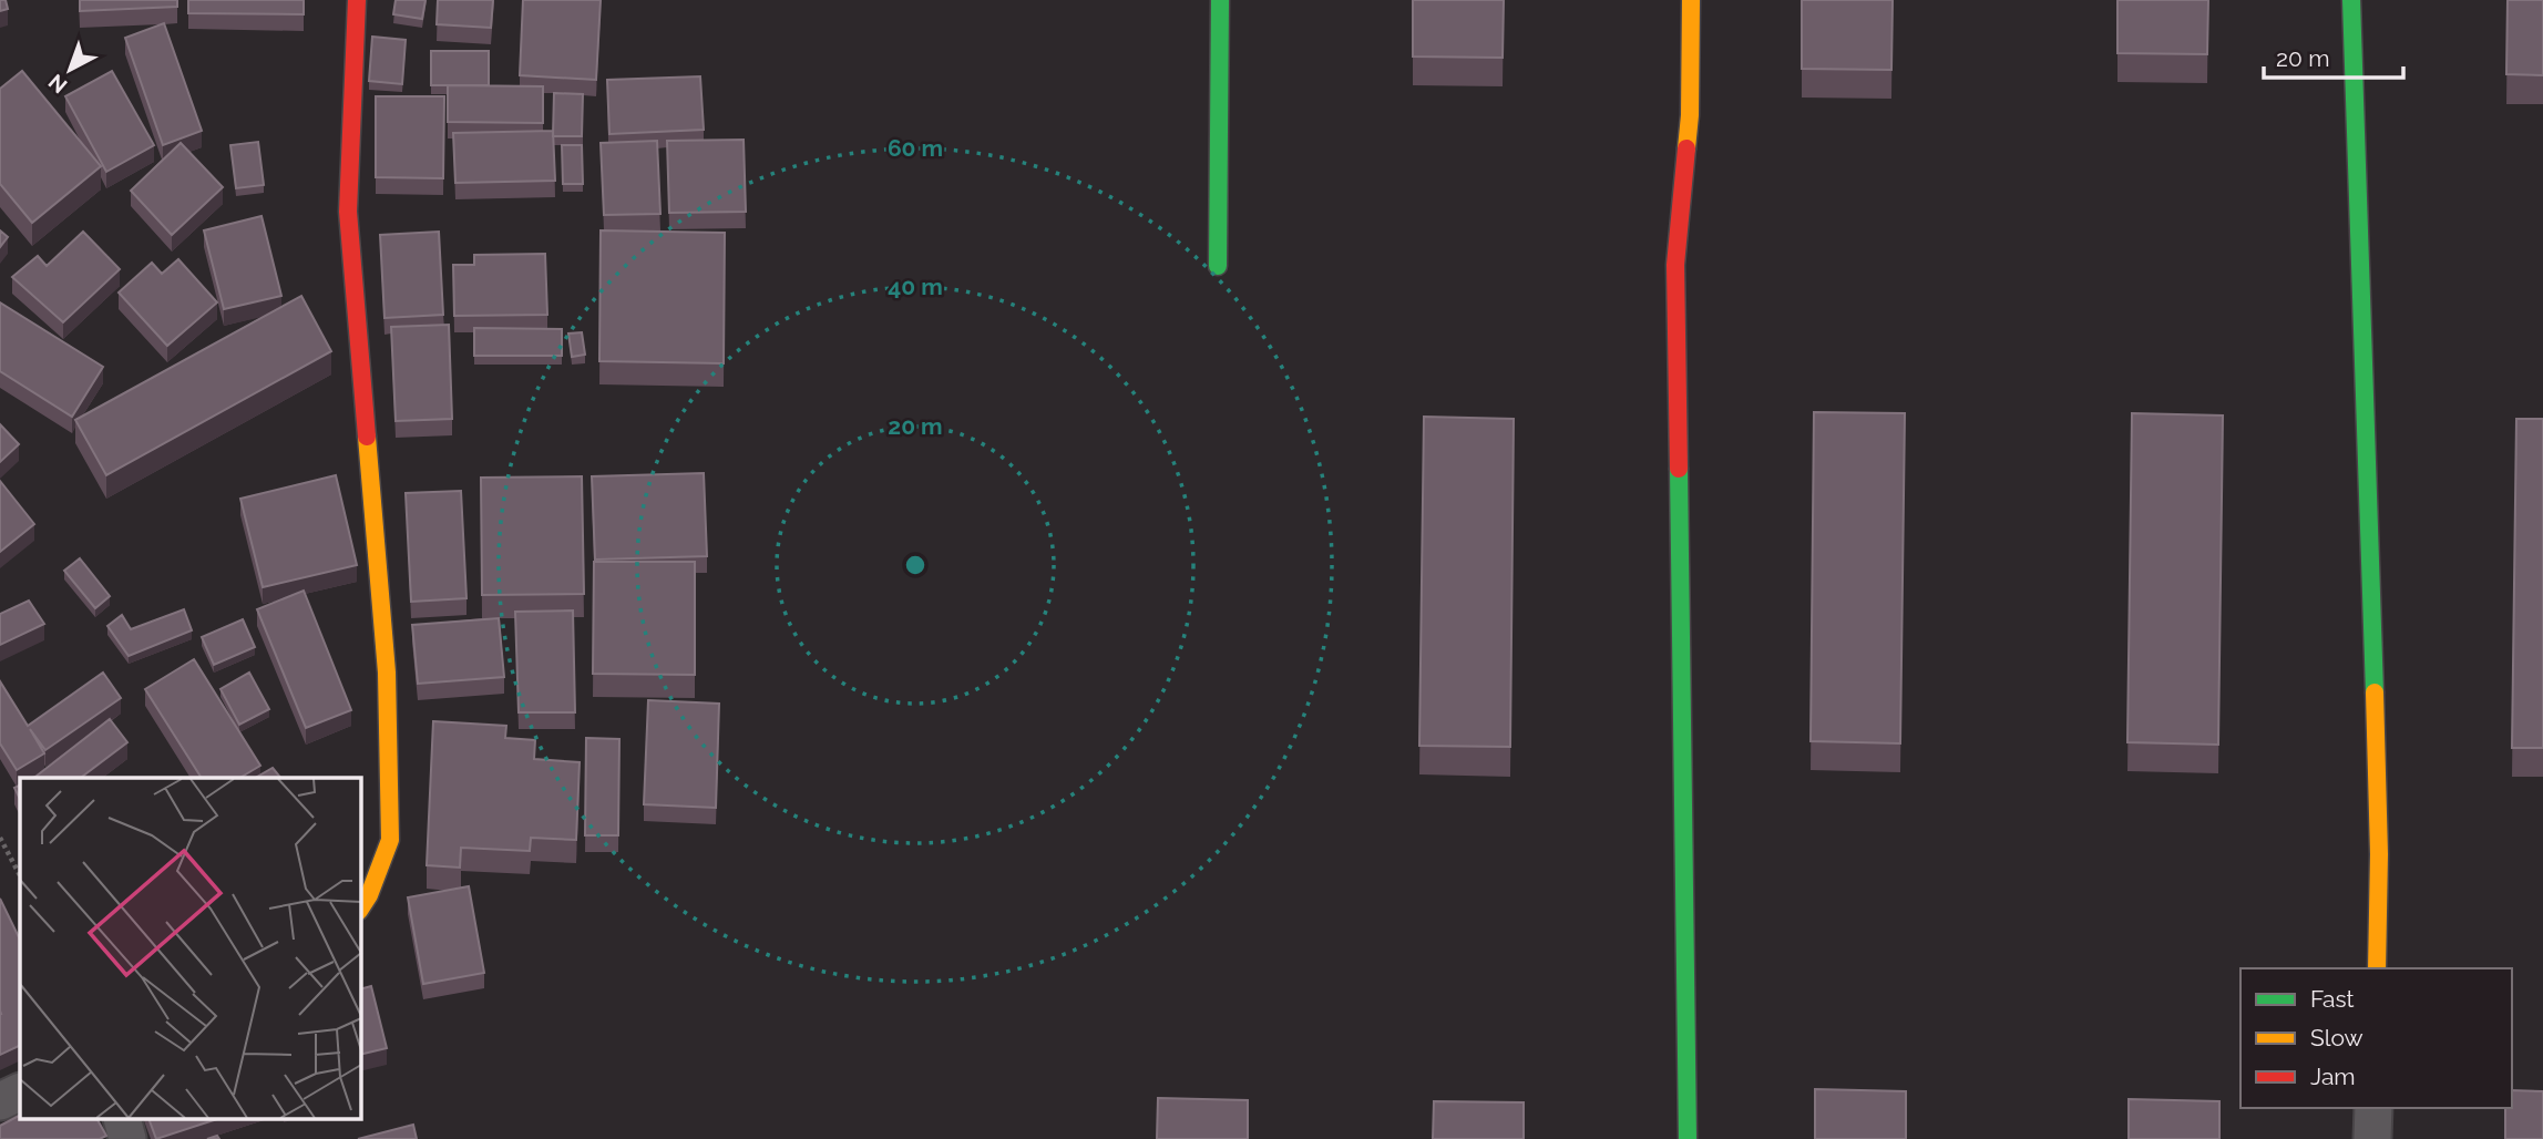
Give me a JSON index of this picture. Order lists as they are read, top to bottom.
{
  "legend": ["Fast", "Slow", "Jam"],
  "scale_bar": "20 m",
  "north": "bottom left",
  "rings": ["60 m", "40 m", "20 m"]
}
